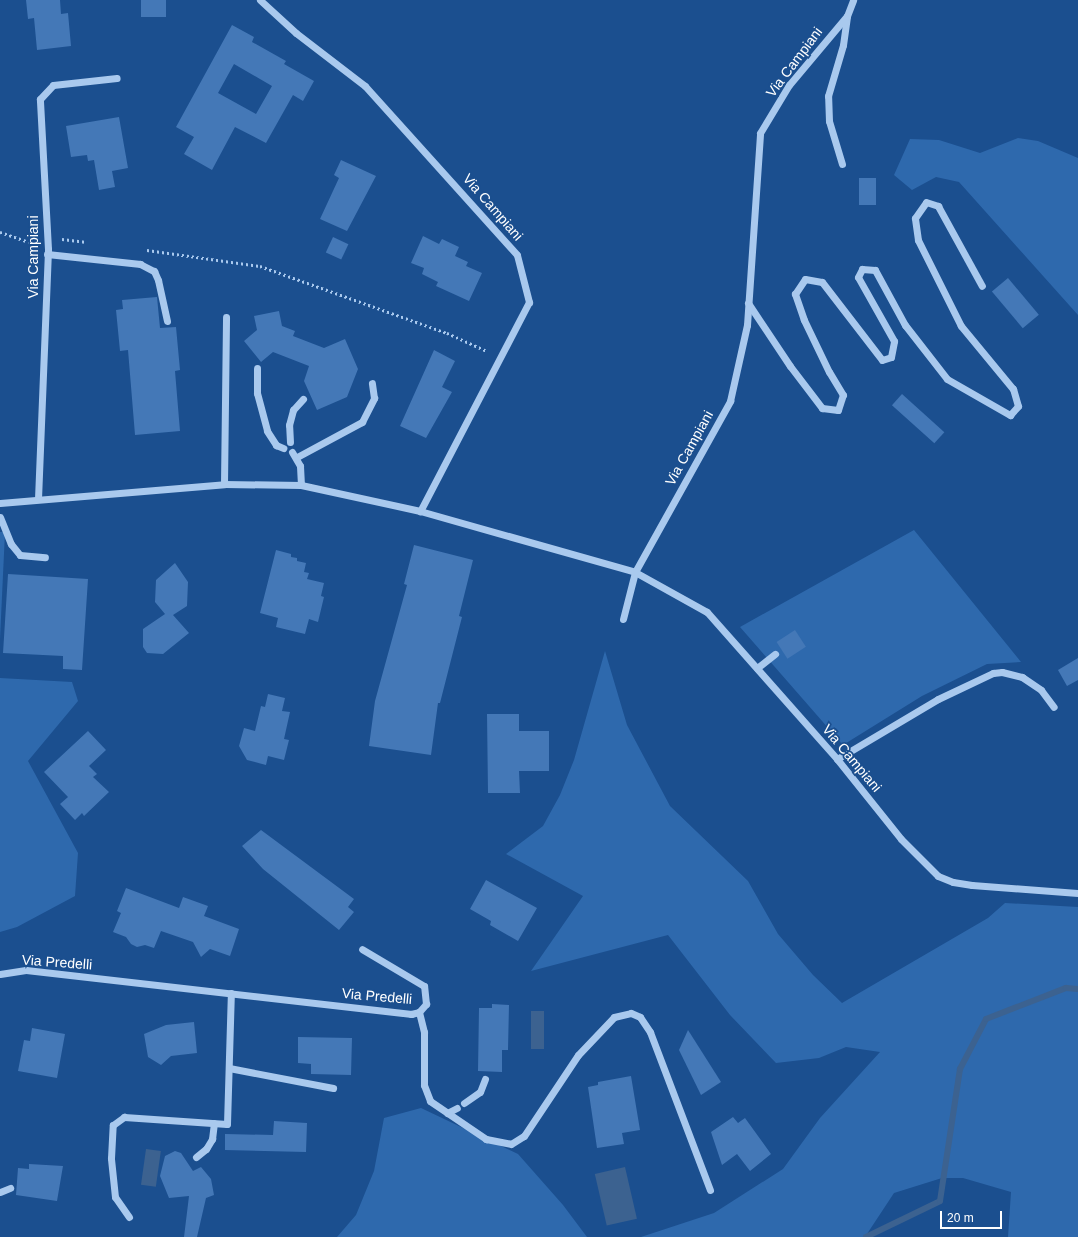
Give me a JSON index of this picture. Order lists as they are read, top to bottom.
{
  "streets": {
    "street": ["Via Campiani", "Via Predelli"]
  },
  "scale_bar": "20 m"
}
